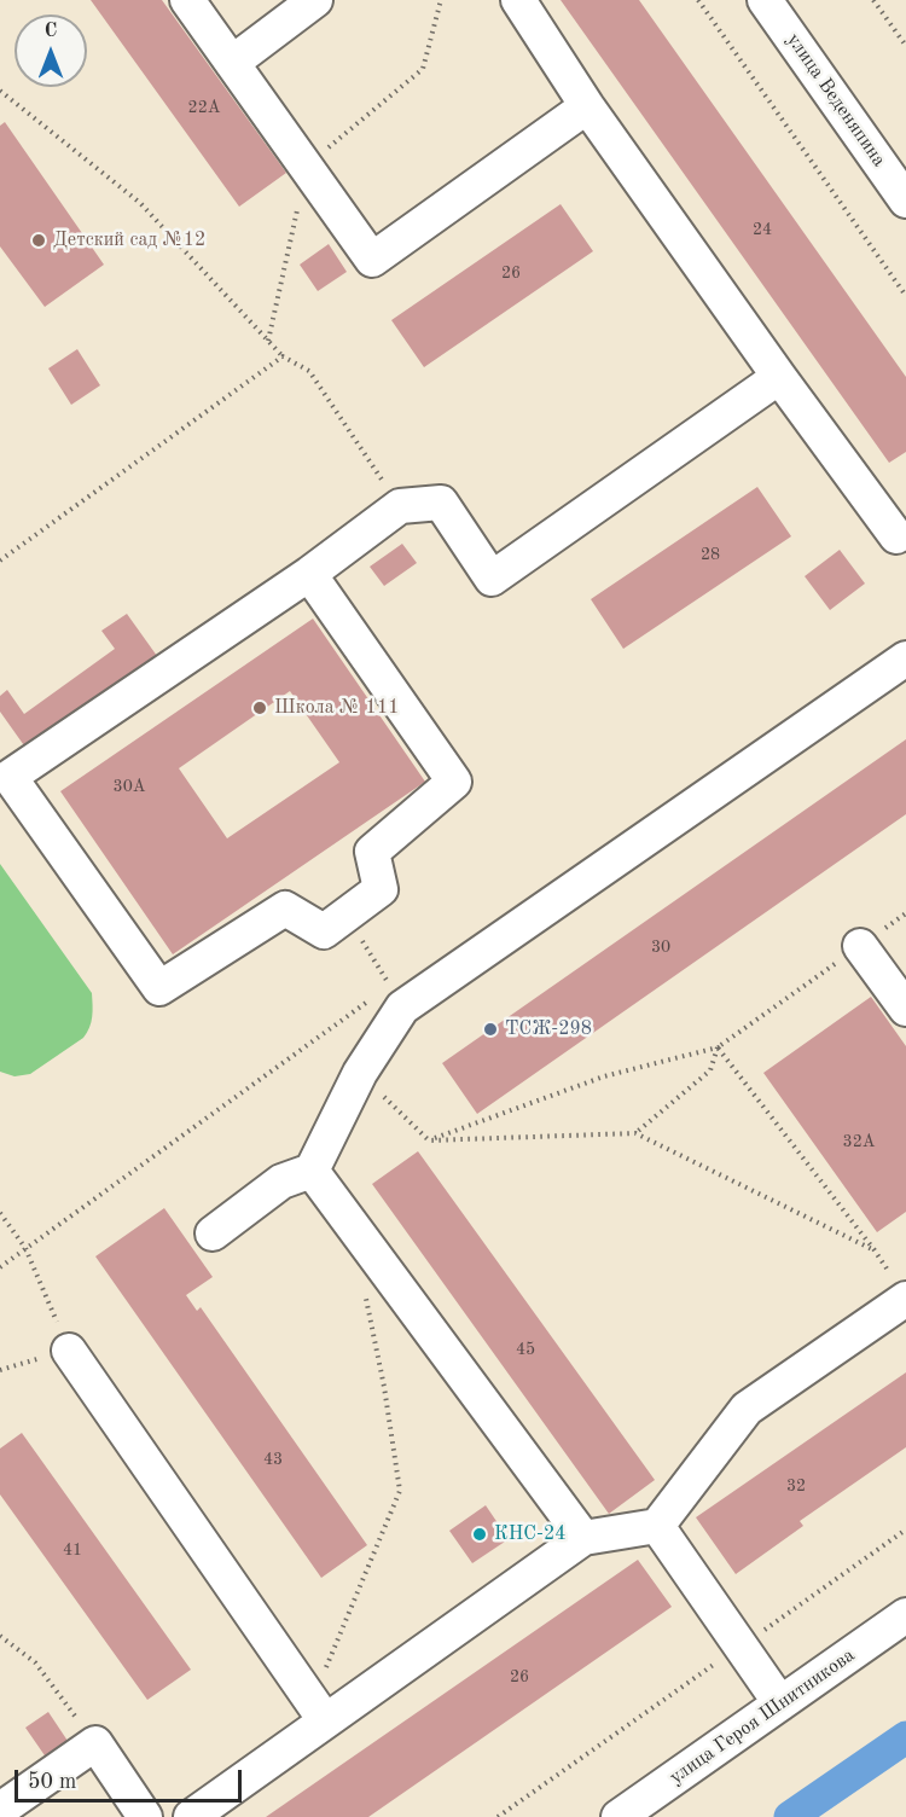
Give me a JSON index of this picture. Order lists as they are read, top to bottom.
{
  "streets": {
    "street": ["улица Веденяпина", "улица Героя Шнитникова"]
  },
  "places": [
    "Детский сад №12",
    "Школа № 111",
    "ТСЖ-298",
    "КНС-24"
  ],
  "house_numbers": [
    "22А",
    "24",
    "26",
    "28",
    "30А",
    "30",
    "32А",
    "45",
    "43",
    "32",
    "41",
    "26"
  ],
  "scale_bar": "50 m",
  "north": "top"
}
